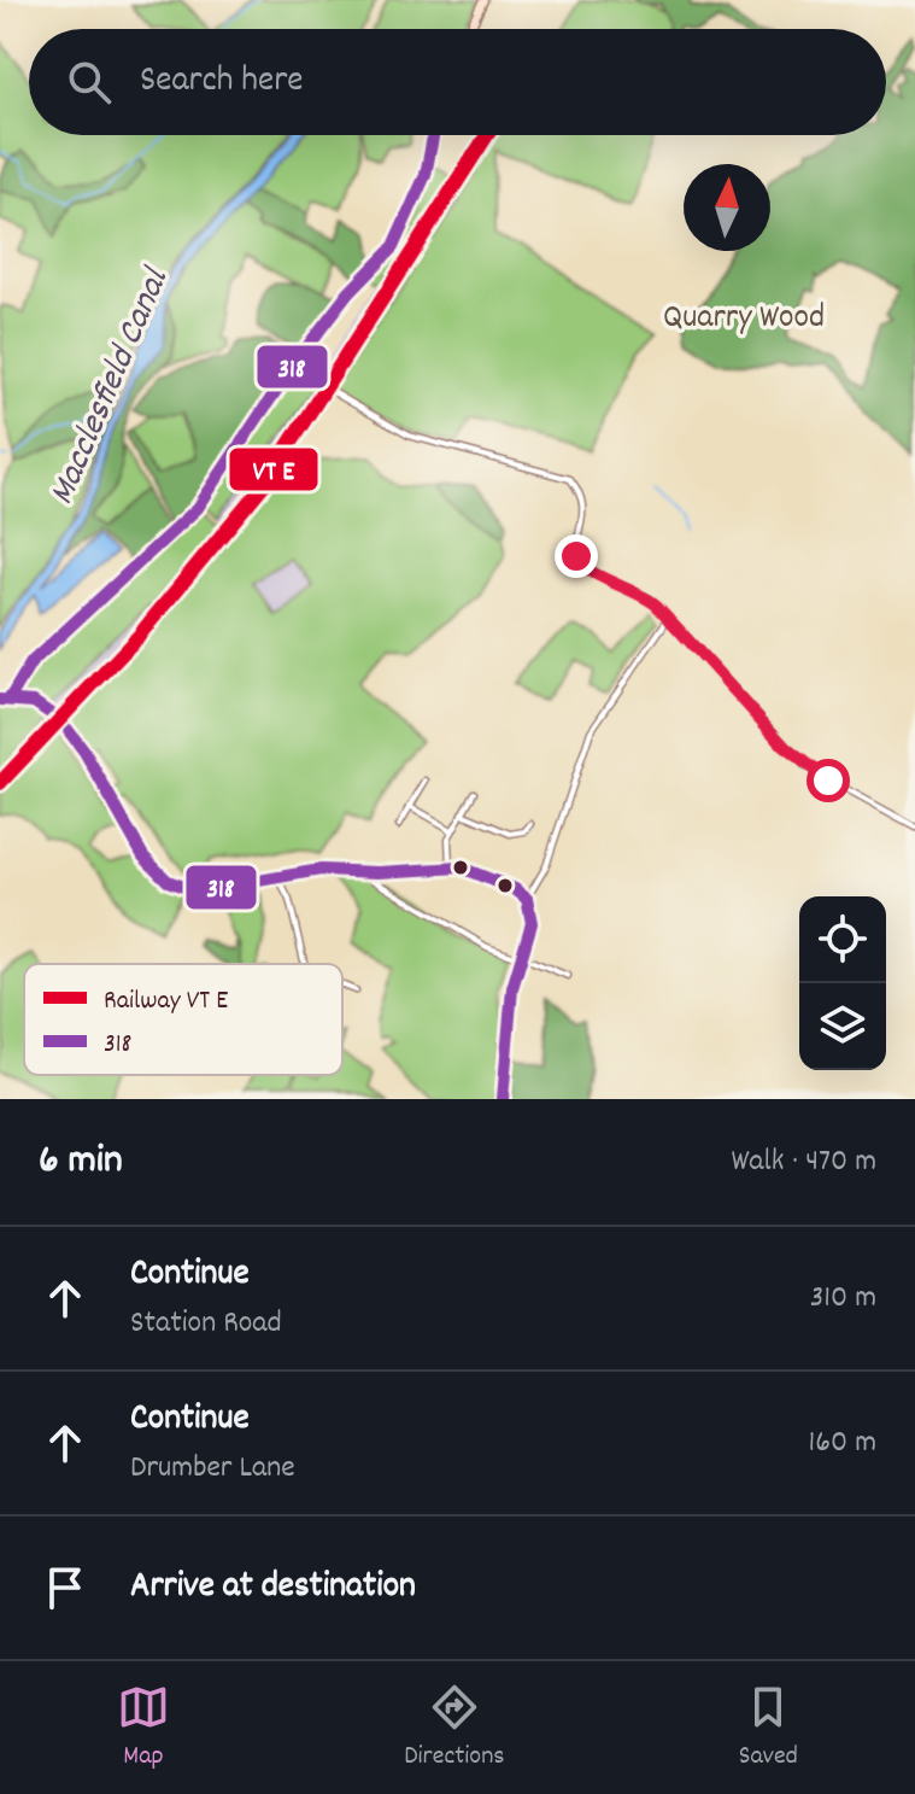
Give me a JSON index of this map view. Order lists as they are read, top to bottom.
{
  "water": ["Macclesfield Canal"],
  "parks": ["Quarry Wood"],
  "lines": ["transit line 318"],
  "legend": ["Railway VT E", "318"],
  "north": "top",
  "page": {
    "search": "Search here",
    "heading": ["6 min", "Walk · 470 m"],
    "list": [
      ["Continue", "Station Road", "310 m"],
      ["Continue", "Drumber Lane", "160 m"],
      "Arrive at destination"
    ],
    "nav": ["Map", "Directions", "Saved"]
  }
}
